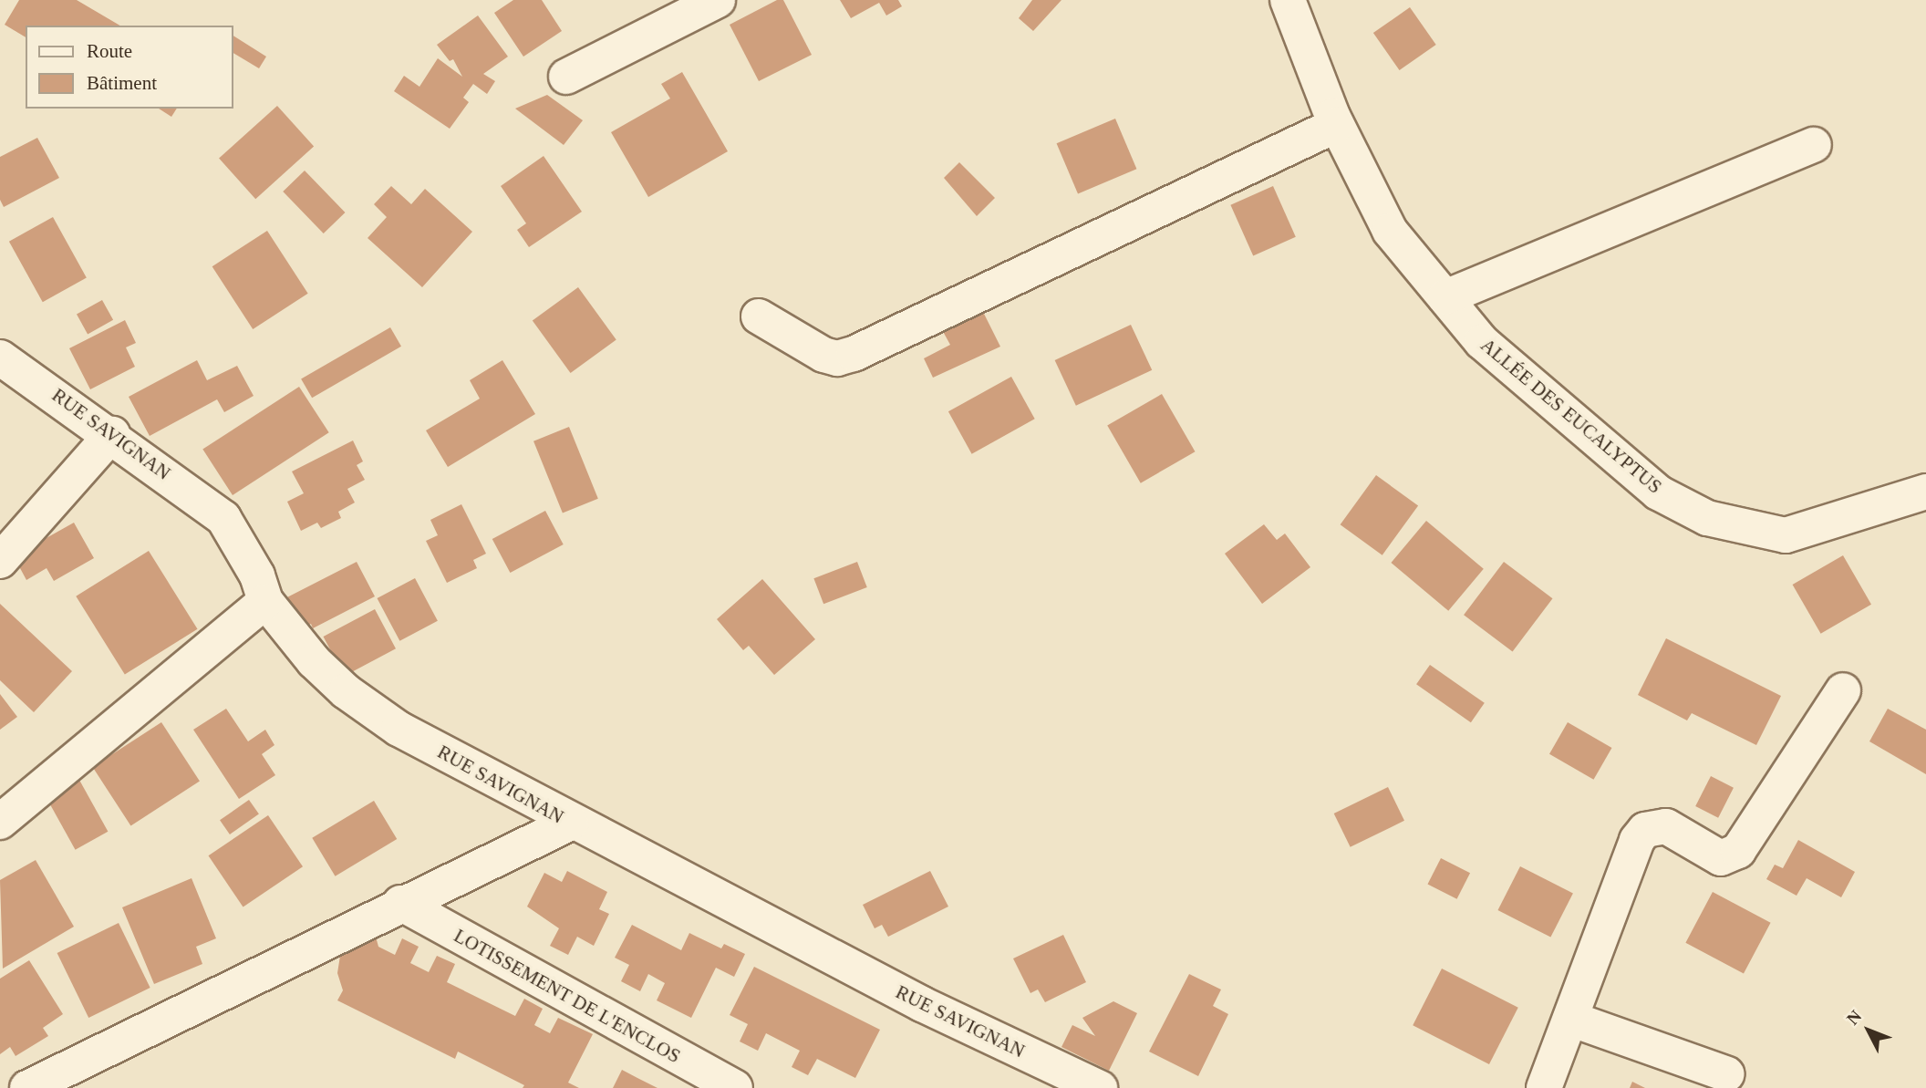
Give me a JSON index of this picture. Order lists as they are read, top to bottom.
{
  "streets": {
    "street": ["ALLÉE DES EUCALYPTUS", "RUE SAVIGNAN", "LOTISSEMENT DE L'ENCLOS"]
  },
  "legend": ["Route", "Bâtiment"],
  "north": "top left"
}
